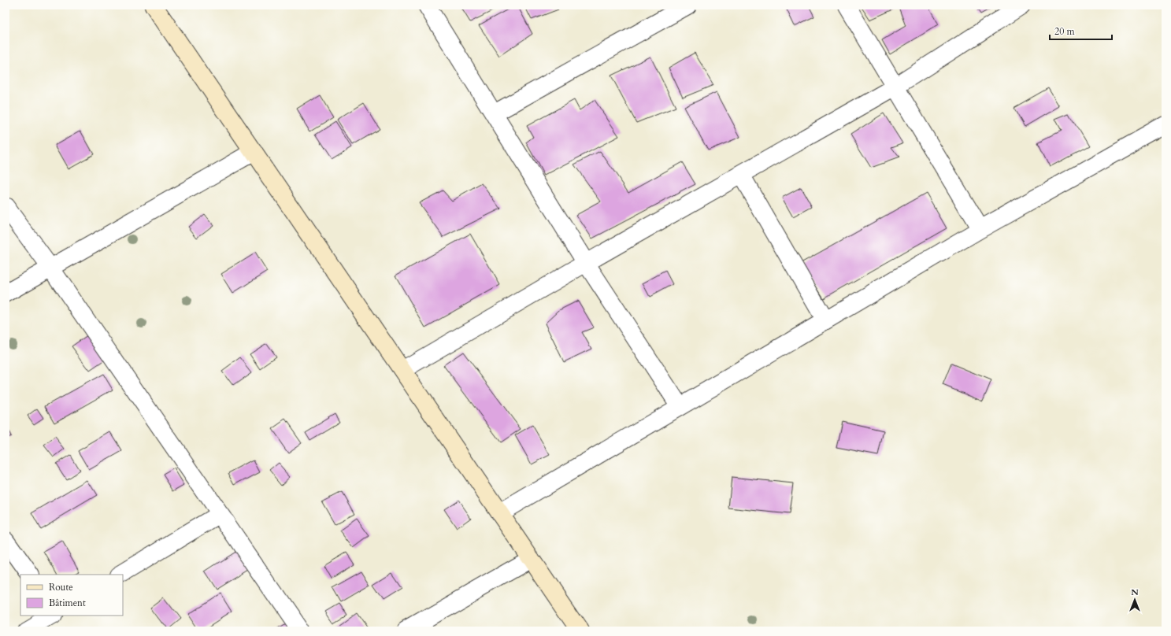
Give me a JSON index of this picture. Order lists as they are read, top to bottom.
{
  "legend": ["Route", "Bâtiment"],
  "scale_bar": "20 m",
  "north": "top"
}
